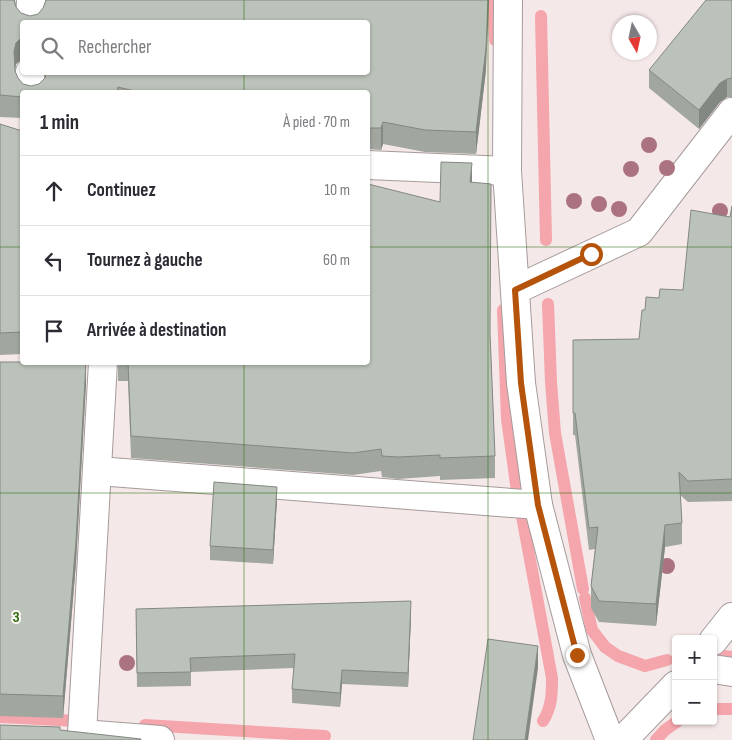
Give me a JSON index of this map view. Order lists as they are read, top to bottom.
{
  "north": "bottom",
  "page": {
    "search": "Rechercher",
    "heading": ["1 min", "À pied · 70 m"],
    "list": [
      ["Continuez", "10 m"],
      ["Tournez à gauche", "60 m"],
      "Arrivée à destination"
    ],
    "map_buttons": ["+", "−"]
  },
  "grid": {
    "rows": ["3"]
  }
}
